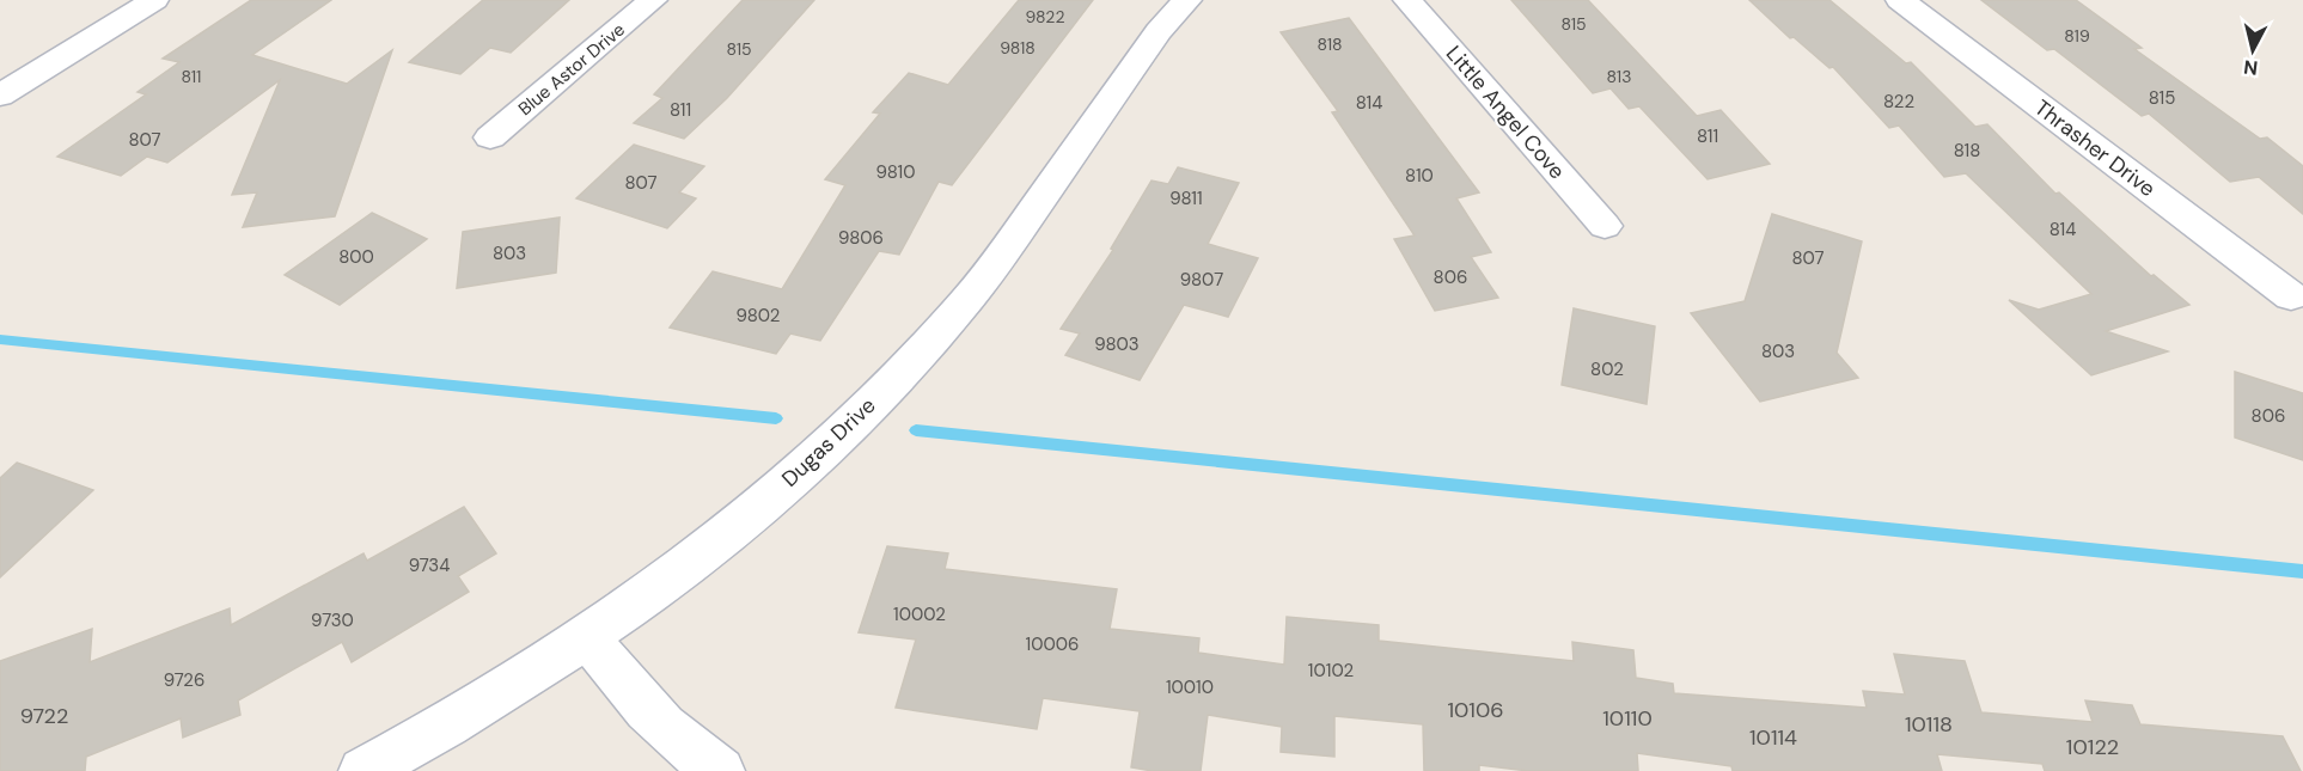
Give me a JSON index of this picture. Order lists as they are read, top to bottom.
{
  "streets": {
    "street": [
      "Blue Astor Drive",
      "Little Angel Cove",
      "Thrasher Drive",
      "Dugas Drive"
    ]
  },
  "house_numbers": [
    "9822",
    "815",
    "819",
    "818",
    "9818",
    "815",
    "811",
    "813",
    "815",
    "822",
    "814",
    "811",
    "811",
    "807",
    "818",
    "9810",
    "810",
    "807",
    "9811",
    "814",
    "9806",
    "803",
    "800",
    "807",
    "806",
    "9807",
    "9802",
    "9803",
    "803",
    "802",
    "806",
    "9734",
    "10002",
    "9730",
    "10006",
    "10102",
    "9726",
    "10010",
    "10106",
    "9722",
    "10110",
    "10118",
    "10114",
    "10122"
  ],
  "north": "bottom"
}
